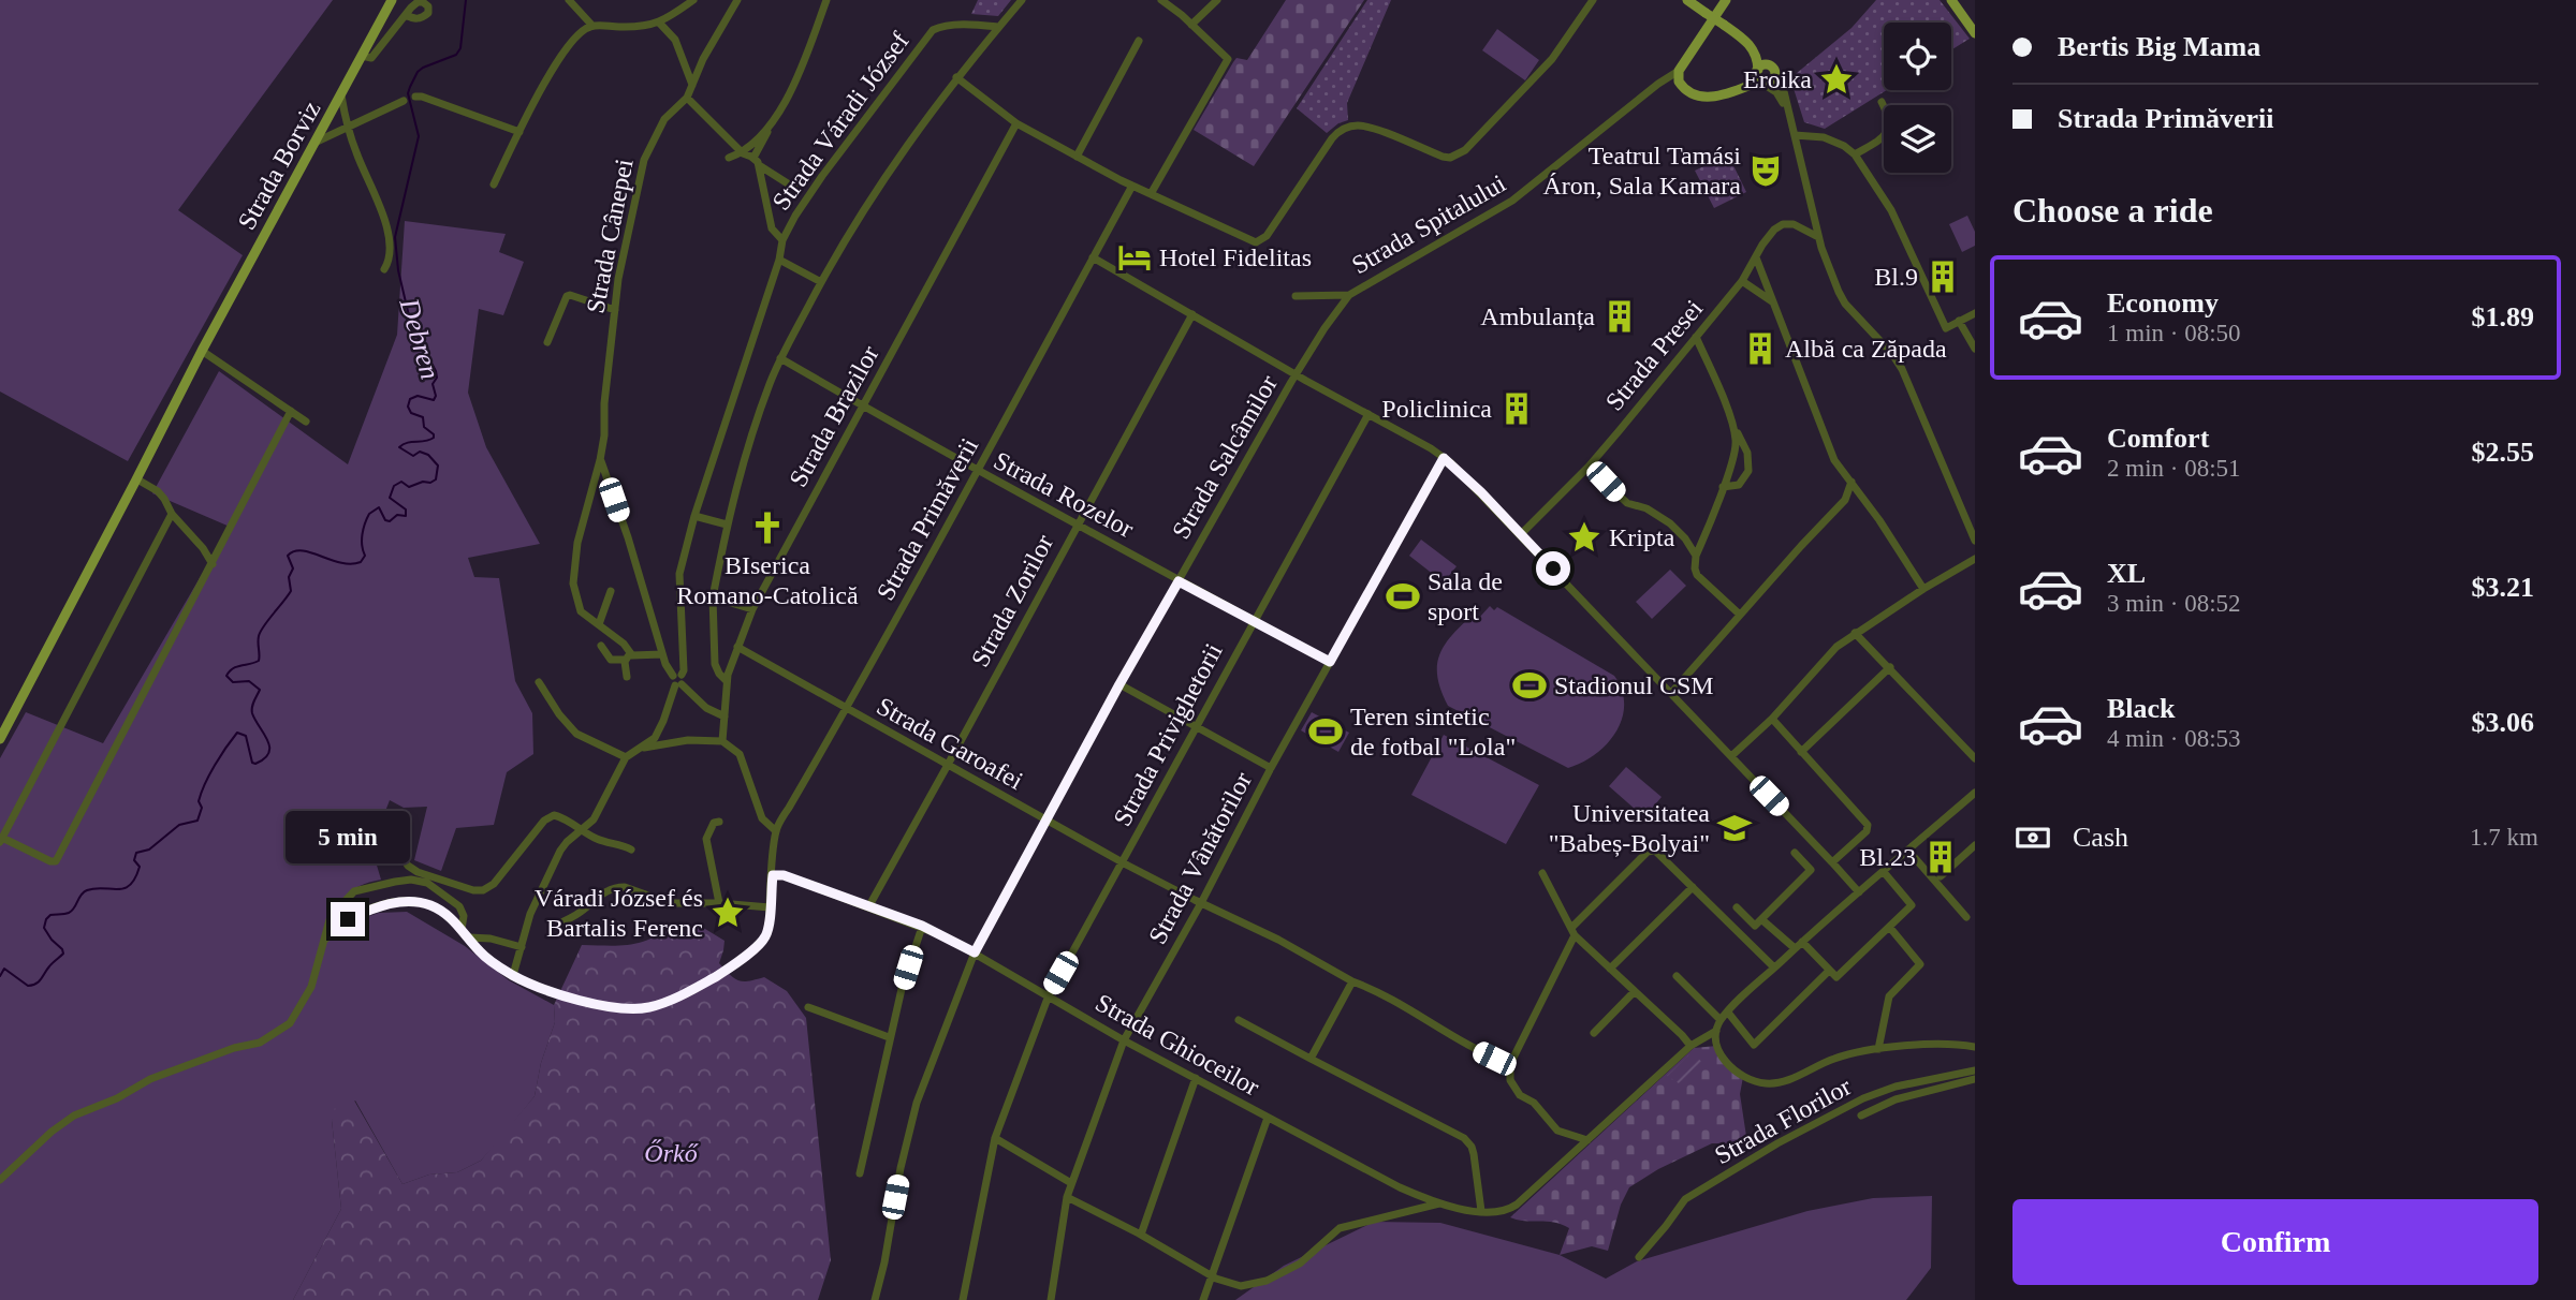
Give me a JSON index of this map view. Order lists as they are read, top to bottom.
{
  "streets": {
    "main road": ["Strada Borviz", "Strada Spitalului"],
    "street": [
      "Strada Váradi József",
      "Strada Cânepei",
      "Strada Presei",
      "Strada Brazilor",
      "Strada Salcâmilor",
      "Strada Rozelor",
      "Strada Primăverii",
      "Strada Zorilor",
      "Strada Privighetorii",
      "Strada Garoafei",
      "Strada Vânătorilor",
      "Strada Ghioceilor",
      "Strada Florilor"
    ]
  },
  "crossings": [
    ["Strada Váradi József", "Strada Cânepei"],
    ["Strada Spitalului", "Strada Salcâmilor"],
    ["Strada Brazilor", "Strada Rozelor"],
    ["Strada Brazilor", "Strada Primăverii"],
    ["Strada Brazilor", "Strada Garoafei"],
    ["Strada Brazilor", "Strada Ghioceilor"],
    ["Strada Salcâmilor", "Strada Rozelor"],
    ["Strada Salcâmilor", "Strada Garoafei"],
    ["Strada Salcâmilor", "Strada Ghioceilor"],
    ["Strada Rozelor", "Strada Primăverii"],
    ["Strada Rozelor", "Strada Zorilor"],
    ["Strada Rozelor", "Strada Privighetorii"],
    ["Strada Rozelor", "Strada Vânătorilor"],
    ["Strada Primăverii", "Strada Garoafei"],
    ["Strada Primăverii", "Strada Ghioceilor"],
    ["Strada Zorilor", "Strada Garoafei"],
    ["Strada Zorilor", "Strada Ghioceilor"],
    ["Strada Privighetorii", "Strada Garoafei"],
    ["Strada Privighetorii", "Strada Ghioceilor"],
    ["Strada Garoafei", "Strada Vânătorilor"],
    ["Strada Vânătorilor", "Strada Ghioceilor"]
  ],
  "water": ["Debren"],
  "parks": ["Őrkő"],
  "places": {
    "place": ["Eroika", "Kripta", "Váradi József és Bartalis Ferenc"],
    "theatre": ["Teatrul Tamási Áron, Sala Kamara"],
    "hotel": ["Hotel Fidelitas"],
    "building": [
      "Bl.9",
      "Ambulanța",
      "Albă ca Zăpada",
      "Policlinica",
      "Bl.23"
    ],
    "church": ["BIserica Romano-Catolică"],
    "sports": ["Sala de sport", "Stadionul CSM", "Teren sintetic de fotbal \"Lola\""],
    "school or university": ["Universitatea \"Babeș-Bolyai\""]
  },
  "page": {
    "banner": ["Bertis Big Mama", "Strada Primăverii"],
    "heading": "Choose a ride",
    "list": [
      {
        "name": "Economy",
        "note": "1 min · 08:50",
        "value": "$1.89"
      },
      {
        "name": "Comfort",
        "note": "2 min · 08:51",
        "value": "$2.55"
      },
      {
        "name": "XL",
        "note": "3 min · 08:52",
        "value": "$3.21"
      },
      {
        "name": "Black",
        "note": "4 min · 08:53",
        "value": "$3.06"
      }
    ],
    "pay": ["Cash", "1.7 km"],
    "bubble": "5 min",
    "buttons": "Confirm"
  }
}
